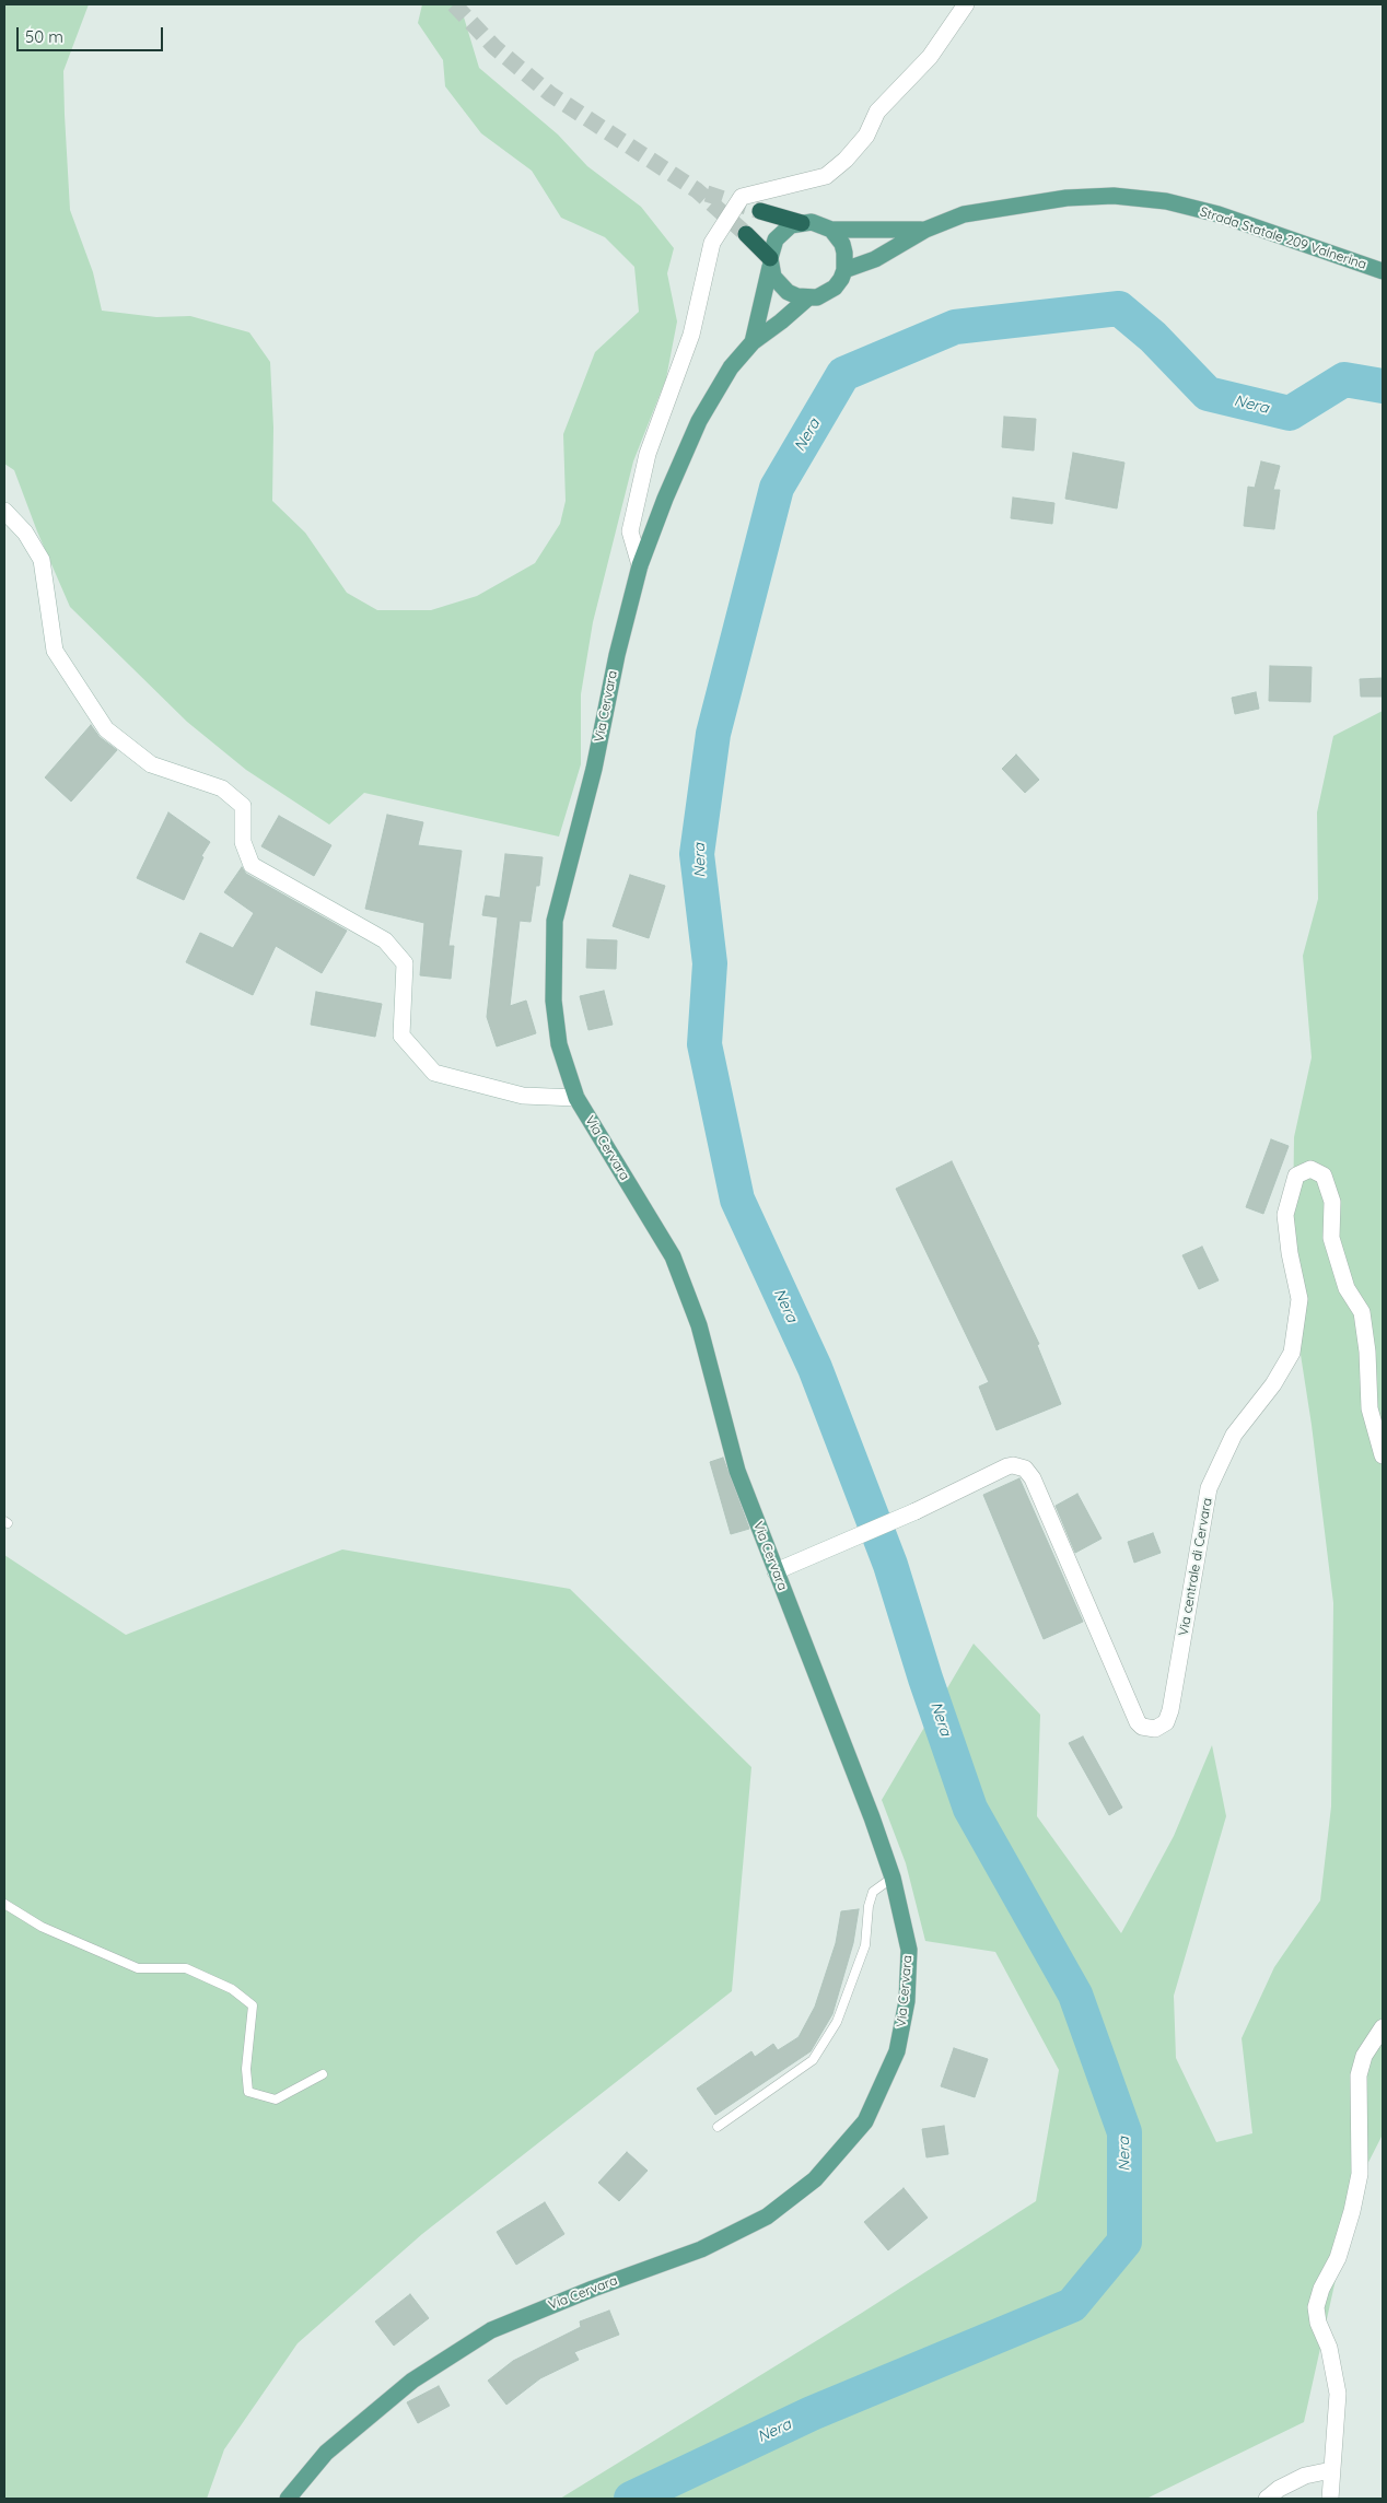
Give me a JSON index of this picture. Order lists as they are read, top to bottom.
{
  "streets": {
    "main road": ["Strada Statale 209 Valnerina", "Via Cervara"],
    "street": ["Via centrale di Cervara"]
  },
  "crossings": [
    ["Strada Statale 209 Valnerina", "Via Cervara"],
    ["Via Cervara", "Via centrale di Cervara"]
  ],
  "water": ["Nera"],
  "scale_bar": "50 m"
}
